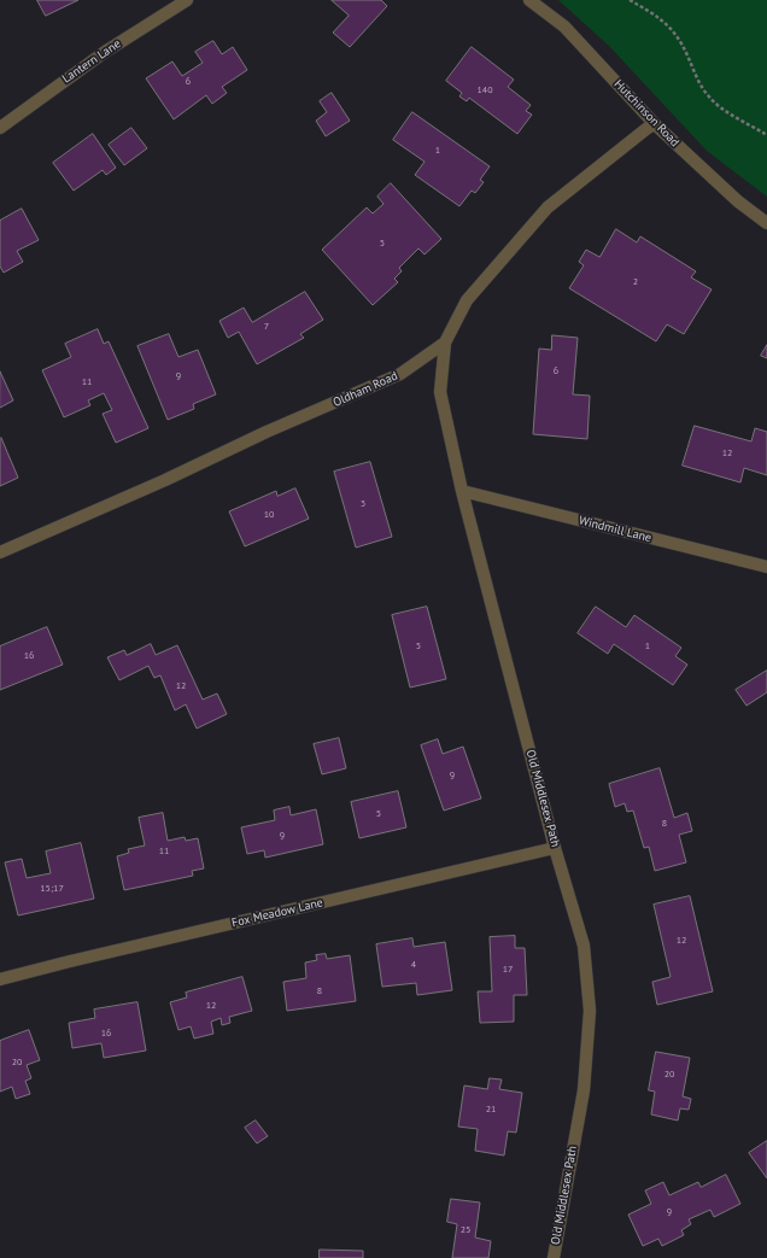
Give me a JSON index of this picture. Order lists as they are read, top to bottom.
{
  "streets": {
    "street": [
      "Lantern Lane",
      "Hutchinson Road",
      "Oldham Road",
      "Windmill Lane",
      "Old Middlesex Path",
      "Fox Meadow Lane"
    ]
  },
  "crossings": [
    ["Hutchinson Road", "Oldham Road"],
    ["Oldham Road", "Old Middlesex Path"],
    ["Windmill Lane", "Old Middlesex Path"],
    ["Old Middlesex Path", "Fox Meadow Lane"]
  ],
  "house_numbers": [
    "6",
    "140",
    "1",
    "5",
    "2",
    "7",
    "6",
    "9",
    "11",
    "12",
    "3",
    "10",
    "5",
    "1",
    "16",
    "12",
    "9",
    "5",
    "8",
    "9",
    "11",
    "15;17",
    "12",
    "4",
    "17",
    "8",
    "12",
    "16",
    "20",
    "20",
    "21",
    "9",
    "25"
  ]
}
